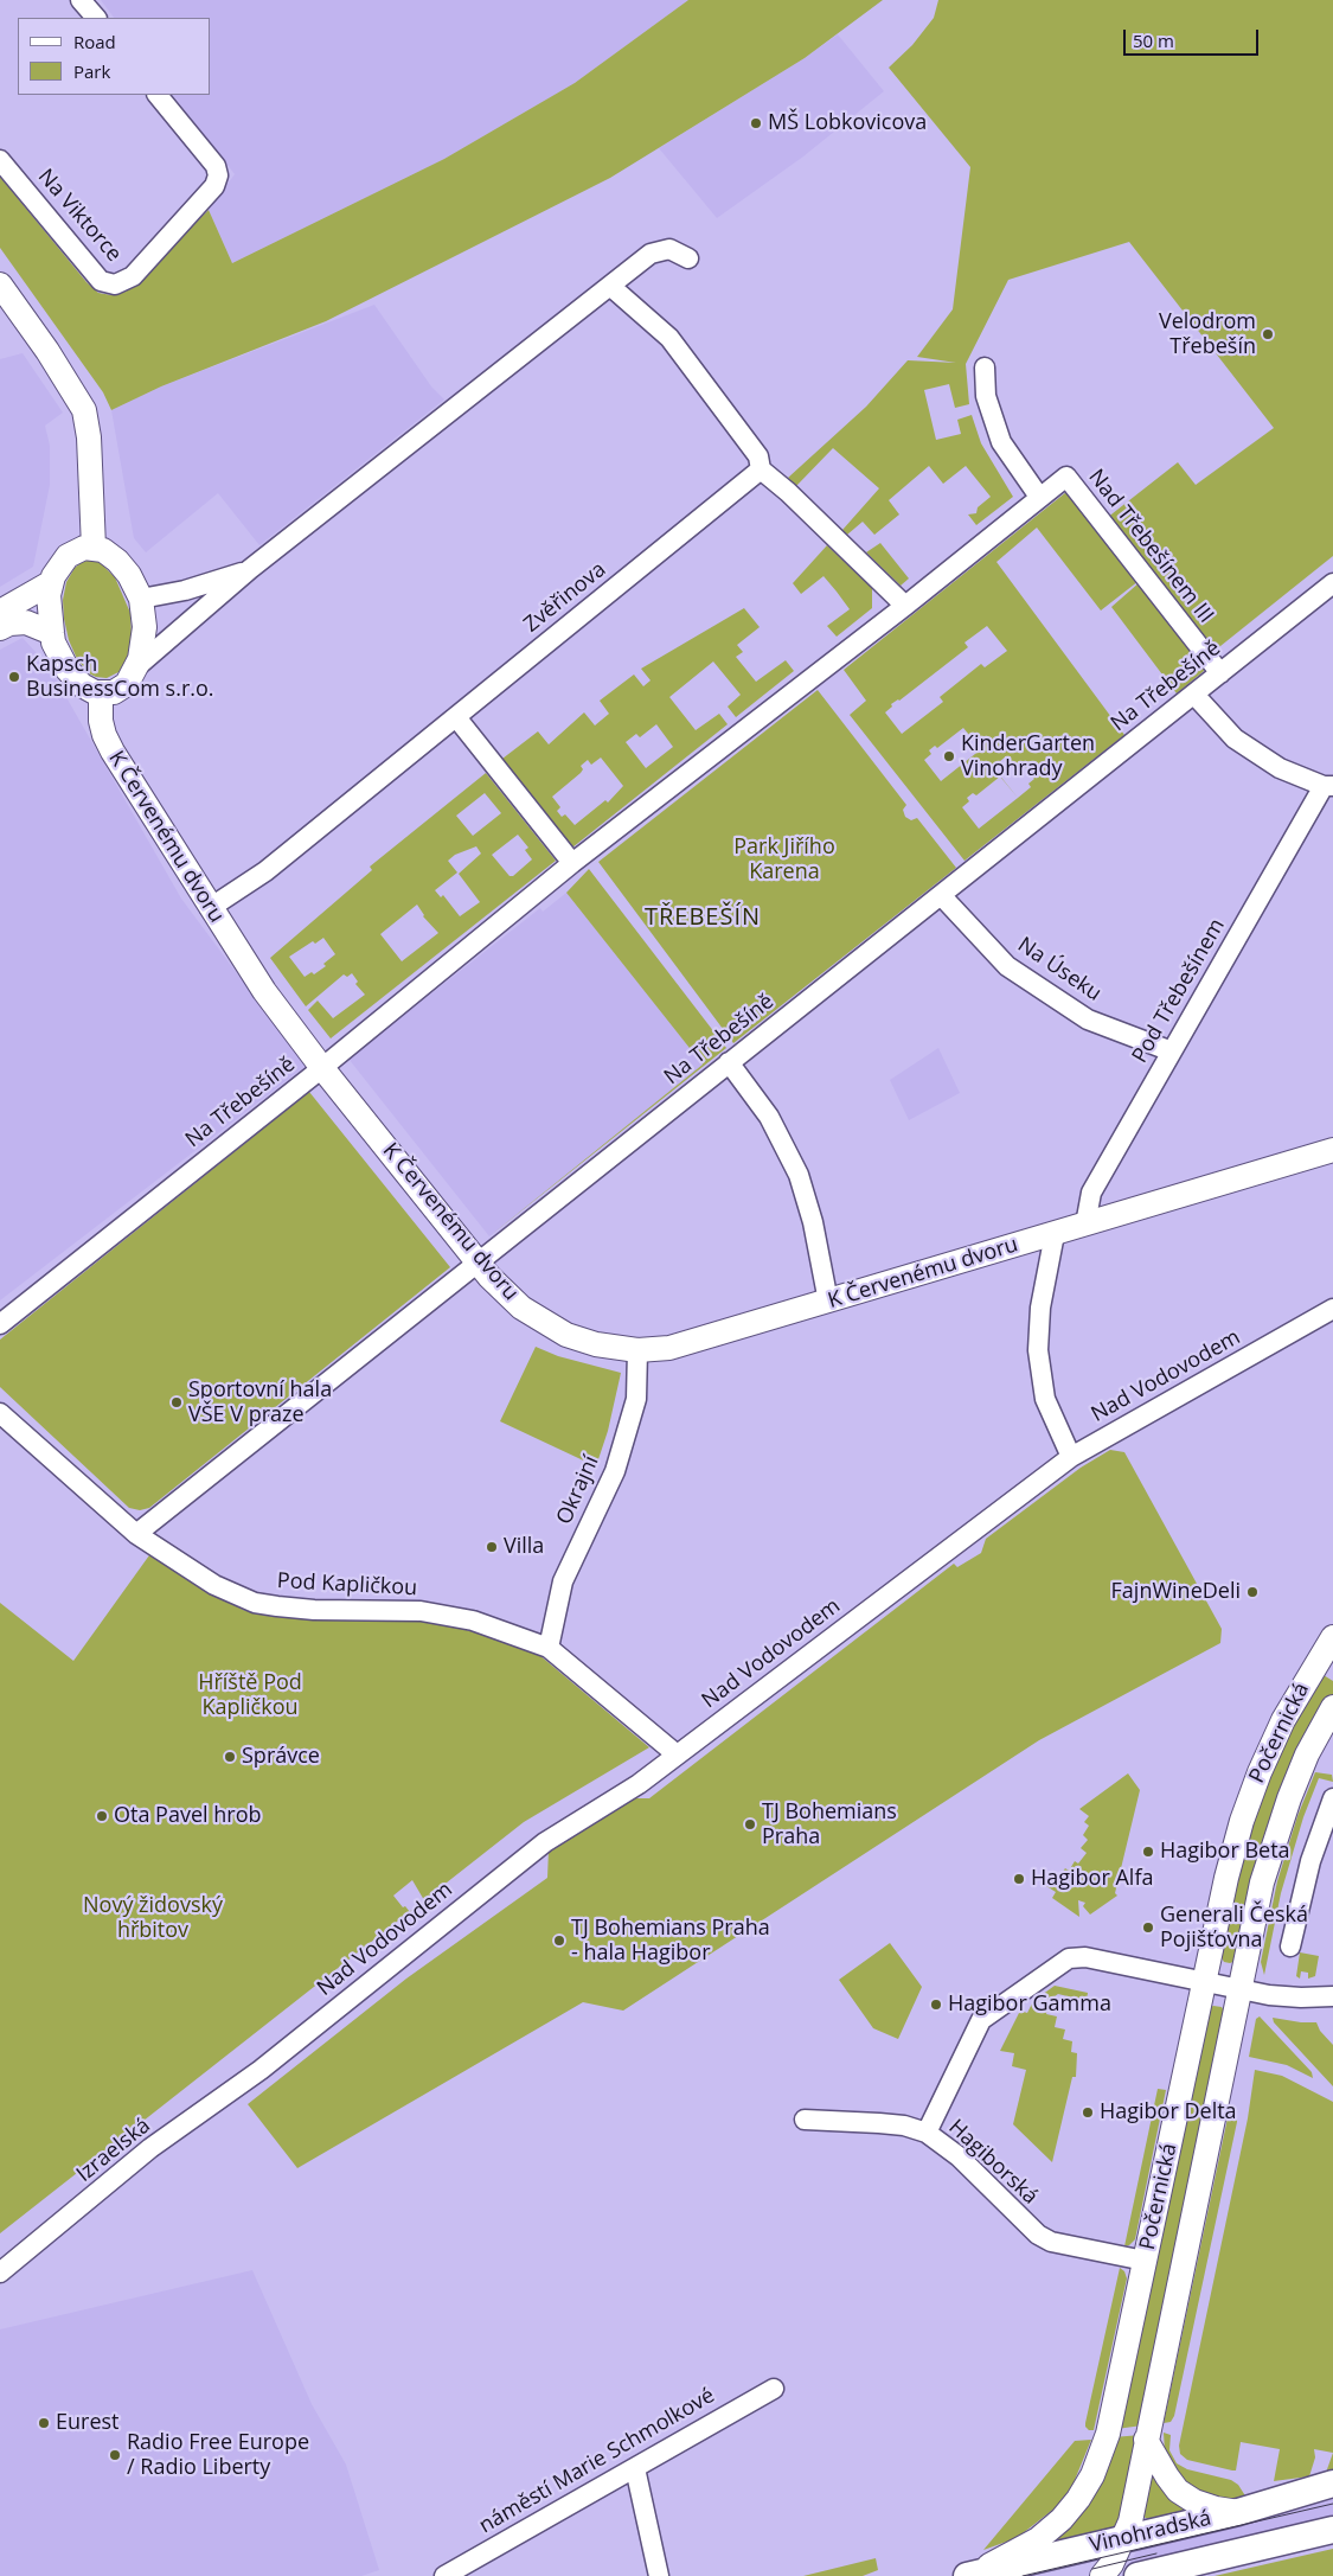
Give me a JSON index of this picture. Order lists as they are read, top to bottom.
{
  "streets": {
    "main road": ["Vinohradská"],
    "street": [
      "Na Viktorce",
      "Nad Třebešínem III",
      "Zvěřinova",
      "Na Třebešíně",
      "K Červenému dvoru",
      "Na Úseku",
      "Pod Třebešínem",
      "Nad Vodovodem",
      "Okrajní",
      "Pod Kapličkou",
      "Počernická",
      "Izraelská",
      "Hagiborská",
      "náměstí Marie Schmolkové"
    ]
  },
  "crossings": [
    ["Nad Třebešínem III", "Na Třebešíně"],
    ["Zvěřinova", "K Červenému dvoru"],
    ["Na Třebešíně", "K Červenému dvoru"],
    ["Na Třebešíně", "Na Úseku"],
    ["Na Třebešíně", "Pod Kapličkou"],
    ["K Červenému dvoru", "Pod Třebešínem"],
    ["K Červenému dvoru", "Okrajní"],
    ["Na Úseku", "Pod Třebešínem"],
    ["Nad Vodovodem", "Pod Kapličkou"],
    ["Nad Vodovodem", "Izraelská"],
    ["Okrajní", "Pod Kapličkou"],
    ["Počernická", "Hagiborská"],
    ["Počernická", "Vinohradská"]
  ],
  "districts": ["TŘEBEŠÍN"],
  "parks": ["Park Jiřího Karena", "Hříště Pod Kapličkou", "Nový židovský hřbitov"],
  "places": [
    "MŠ Lobkovicova",
    "Velodrom Třebešín",
    "Kapsch BusinessCom s.r.o.",
    "KinderGarten Vinohrady",
    "Sportovní hala VŠE V praze",
    "Villa",
    "FajnWineDeli",
    "Správce",
    "Ota Pavel hrob",
    "TJ Bohemians Praha",
    "Hagibor Beta",
    "Hagibor Alfa",
    "Generali Česká Pojišťovna",
    "TJ Bohemians Praha - hala Hagibor",
    "Hagibor Gamma",
    "Hagibor Delta",
    "Eurest",
    "Radio Free Europe / Radio Liberty"
  ],
  "legend": ["Road", "Park"],
  "scale_bar": "50 m"
}
